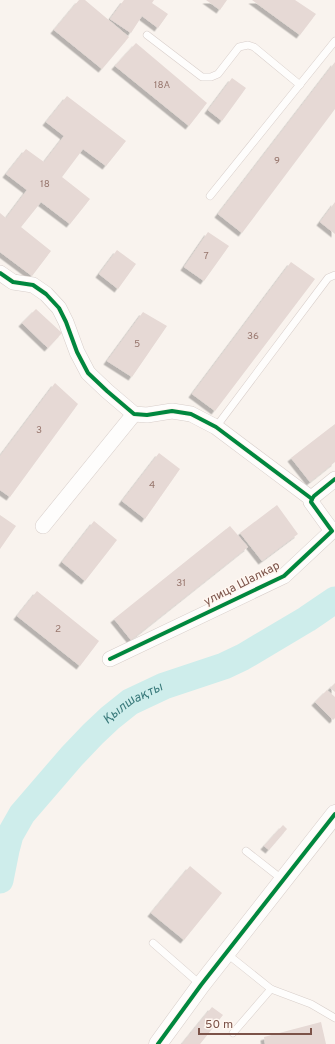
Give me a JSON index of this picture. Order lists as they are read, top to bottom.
{
  "streets": {
    "street": ["улица Шалкар"]
  },
  "water": ["Қылшақты"],
  "house_numbers": [
    "18А",
    "9",
    "18",
    "7",
    "36",
    "5",
    "3",
    "4",
    "31",
    "2"
  ],
  "scale_bar": "50 m"
}
